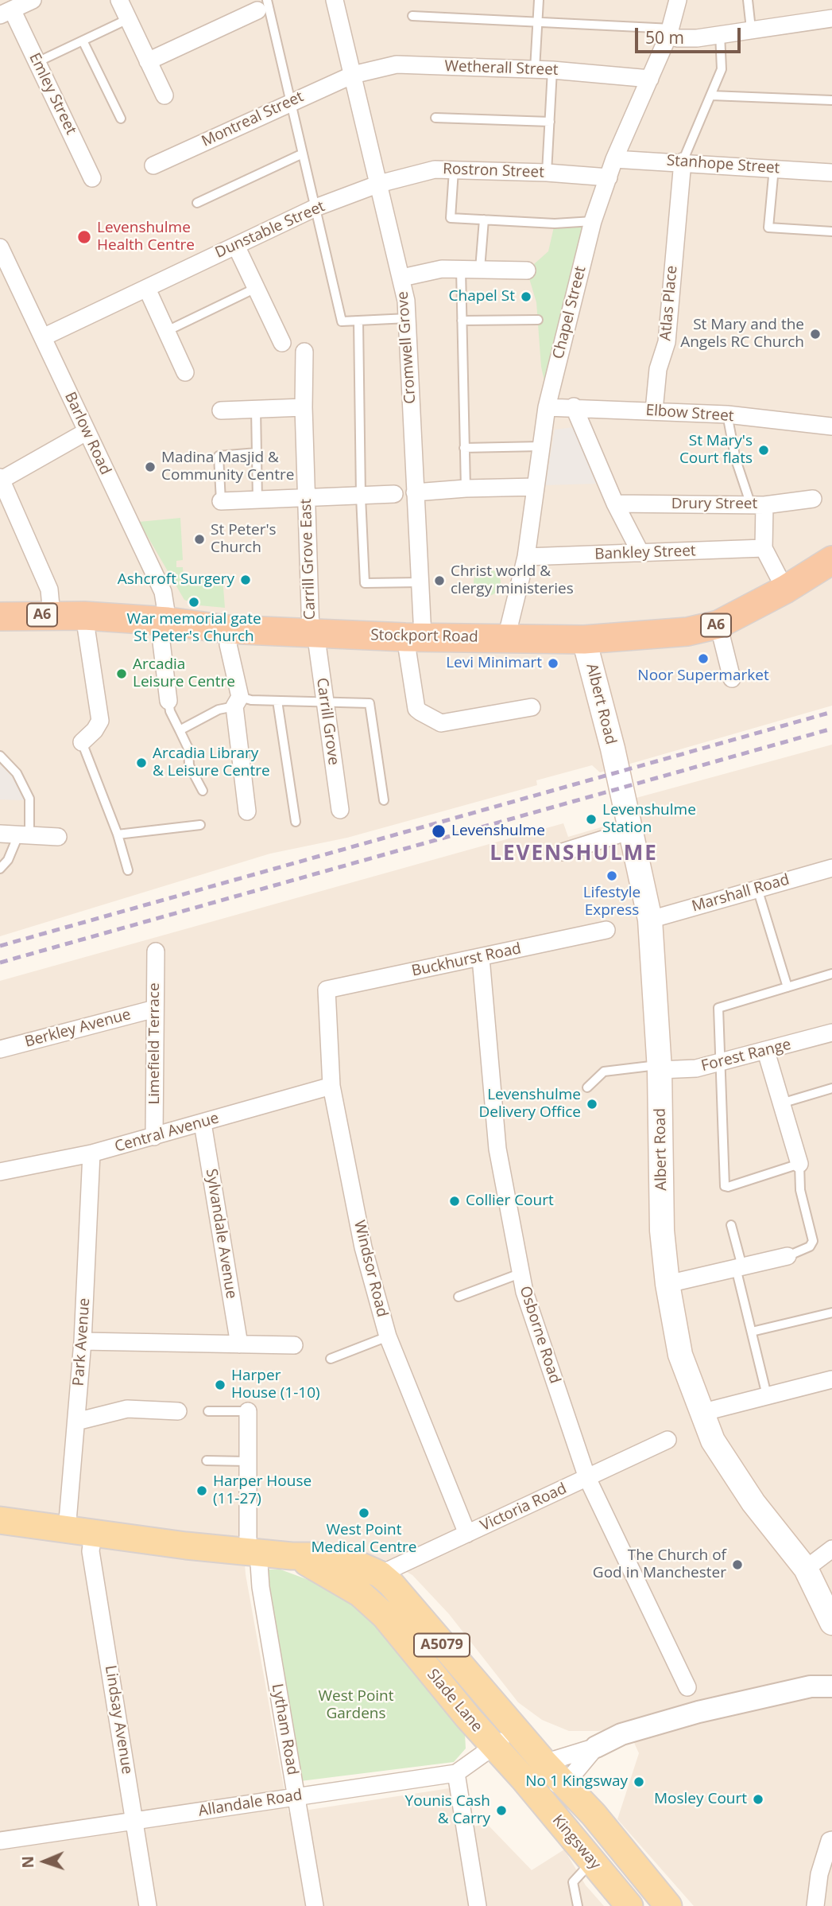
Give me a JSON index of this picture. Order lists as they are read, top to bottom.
{
  "streets": {
    "highway": ["A6", "Stockport Road"],
    "main road": [
      "Albert Road",
      "A5079",
      "Slade Lane",
      "Kingsway"
    ],
    "street": [
      "Wetherall Street",
      "Emley Street",
      "Montreal Street",
      "Stanhope Street",
      "Rostron Street",
      "Dunstable Street",
      "Atlas Place",
      "Chapel Street",
      "Cromwell Grove",
      "Elbow Street",
      "Barlow Road",
      "Drury Street",
      "Bankley Street",
      "Carrill Grove East",
      "Carrill Grove",
      "Marshall Road",
      "Buckhurst Road",
      "Berkley Avenue",
      "Limefield Terrace",
      "Forest Range",
      "Central Avenue",
      "Sylvandale Avenue",
      "Windsor Road",
      "Osborne Road",
      "Park Avenue",
      "Victoria Road",
      "Lindsay Avenue",
      "Lytham Road",
      "Allandale Road"
    ]
  },
  "crossings": [
    ["Wetherall Street", "Montreal Street"],
    ["Wetherall Street", "Chapel Street"],
    ["Wetherall Street", "Cromwell Grove"],
    ["Montreal Street", "Cromwell Grove"],
    ["Stanhope Street", "Atlas Place"],
    ["Stanhope Street", "Chapel Street"],
    ["Rostron Street", "Dunstable Street"],
    ["Rostron Street", "Chapel Street"],
    ["Rostron Street", "Cromwell Grove"],
    ["Dunstable Street", "Cromwell Grove"],
    ["Dunstable Street", "Barlow Road"],
    ["Atlas Place", "Elbow Street"],
    ["Chapel Street", "Elbow Street"],
    ["Chapel Street", "Bankley Street"],
    ["Chapel Street", "Stockport Road"],
    ["Cromwell Grove", "Stockport Road"],
    ["Barlow Road", "Stockport Road"],
    ["Carrill Grove East", "Stockport Road"],
    ["Carrill Grove East", "Carrill Grove"],
    ["Stockport Road", "Albert Road"],
    ["Stockport Road", "Carrill Grove"],
    ["Albert Road", "Marshall Road"],
    ["Albert Road", "Forest Range"],
    ["Buckhurst Road", "Windsor Road"],
    ["Buckhurst Road", "Osborne Road"],
    ["Berkley Avenue", "Limefield Terrace"],
    ["Limefield Terrace", "Central Avenue"],
    ["Central Avenue", "Sylvandale Avenue"],
    ["Central Avenue", "Windsor Road"],
    ["Central Avenue", "Park Avenue"],
    ["Windsor Road", "Victoria Road"],
    ["Osborne Road", "Victoria Road"],
    ["Park Avenue", "Slade Lane"],
    ["Victoria Road", "Slade Lane"],
    ["Slade Lane", "Lindsay Avenue"],
    ["Slade Lane", "Lytham Road"],
    ["Slade Lane", "Allandale Road"],
    ["Slade Lane", "Kingsway"],
    ["Lindsay Avenue", "Allandale Road"],
    ["Lytham Road", "Allandale Road"]
  ],
  "districts": ["LEVENSHULME"],
  "parks": ["West Point Gardens"],
  "places": [
    "Levenshulme Health Centre",
    "Chapel St",
    "St Mary and the Angels RC Church",
    "St Mary's Court flats",
    "Madina Masjid & Community Centre",
    "St Peter's Church",
    "Ashcroft Surgery",
    "Christ world & clergy ministeries",
    "War memorial gate St Peter's Church",
    "Noor Supermarket",
    "Levi Minimart",
    "Arcadia Leisure Centre",
    "Arcadia Library & Leisure Centre",
    "Levenshulme Station",
    "Levenshulme",
    "Lifestyle Express",
    "Levenshulme Delivery Office",
    "Collier Court",
    "Harper House (1-10)",
    "Harper House (11-27)",
    "West Point Medical Centre",
    "The Church of God in Manchester",
    "No 1 Kingsway",
    "Mosley Court",
    "Younis Cash & Carry"
  ],
  "scale_bar": "50 m",
  "north": "left"
}
